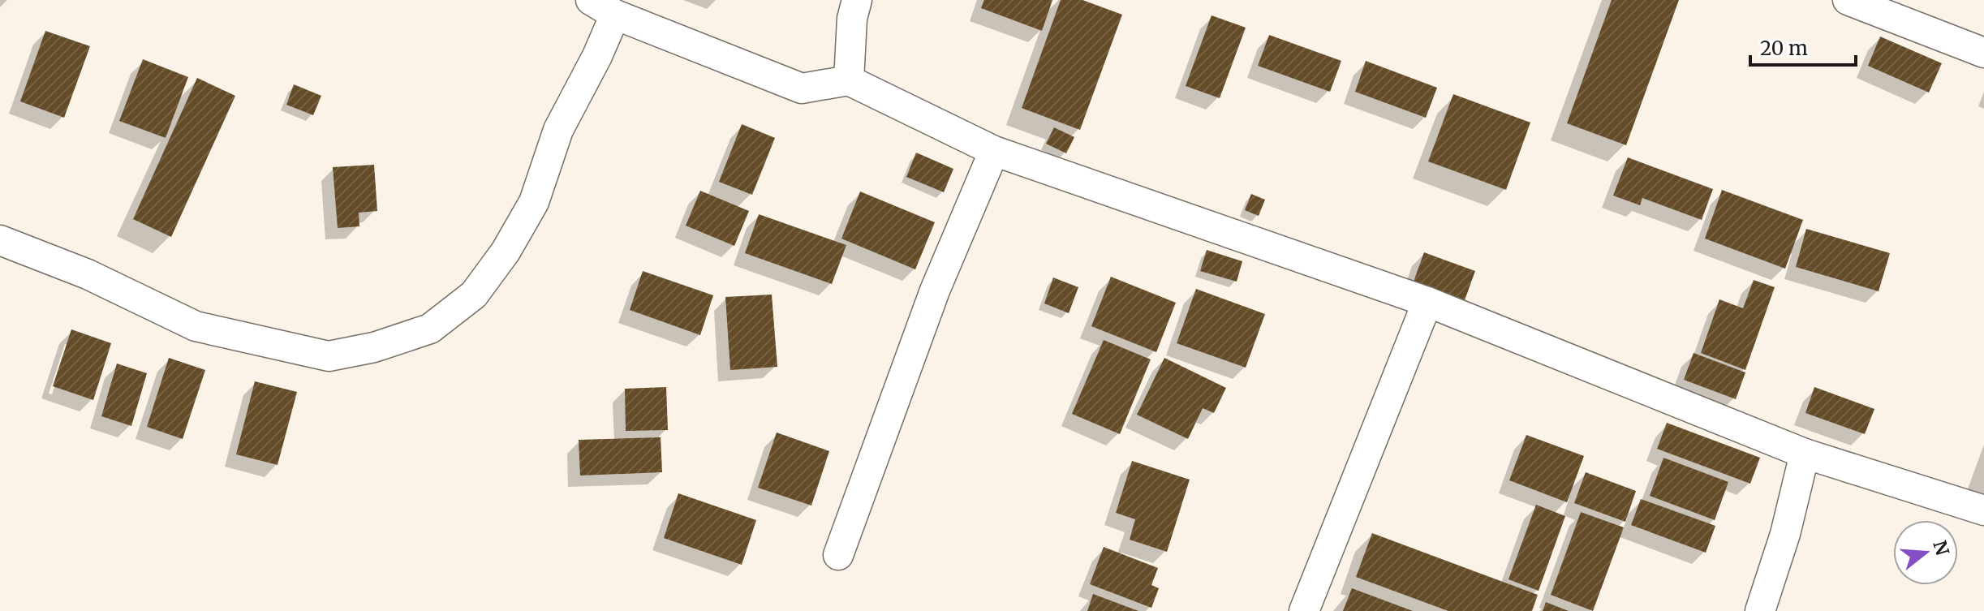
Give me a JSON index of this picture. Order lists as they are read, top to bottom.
{
  "scale_bar": "20 m",
  "north": "right"
}
